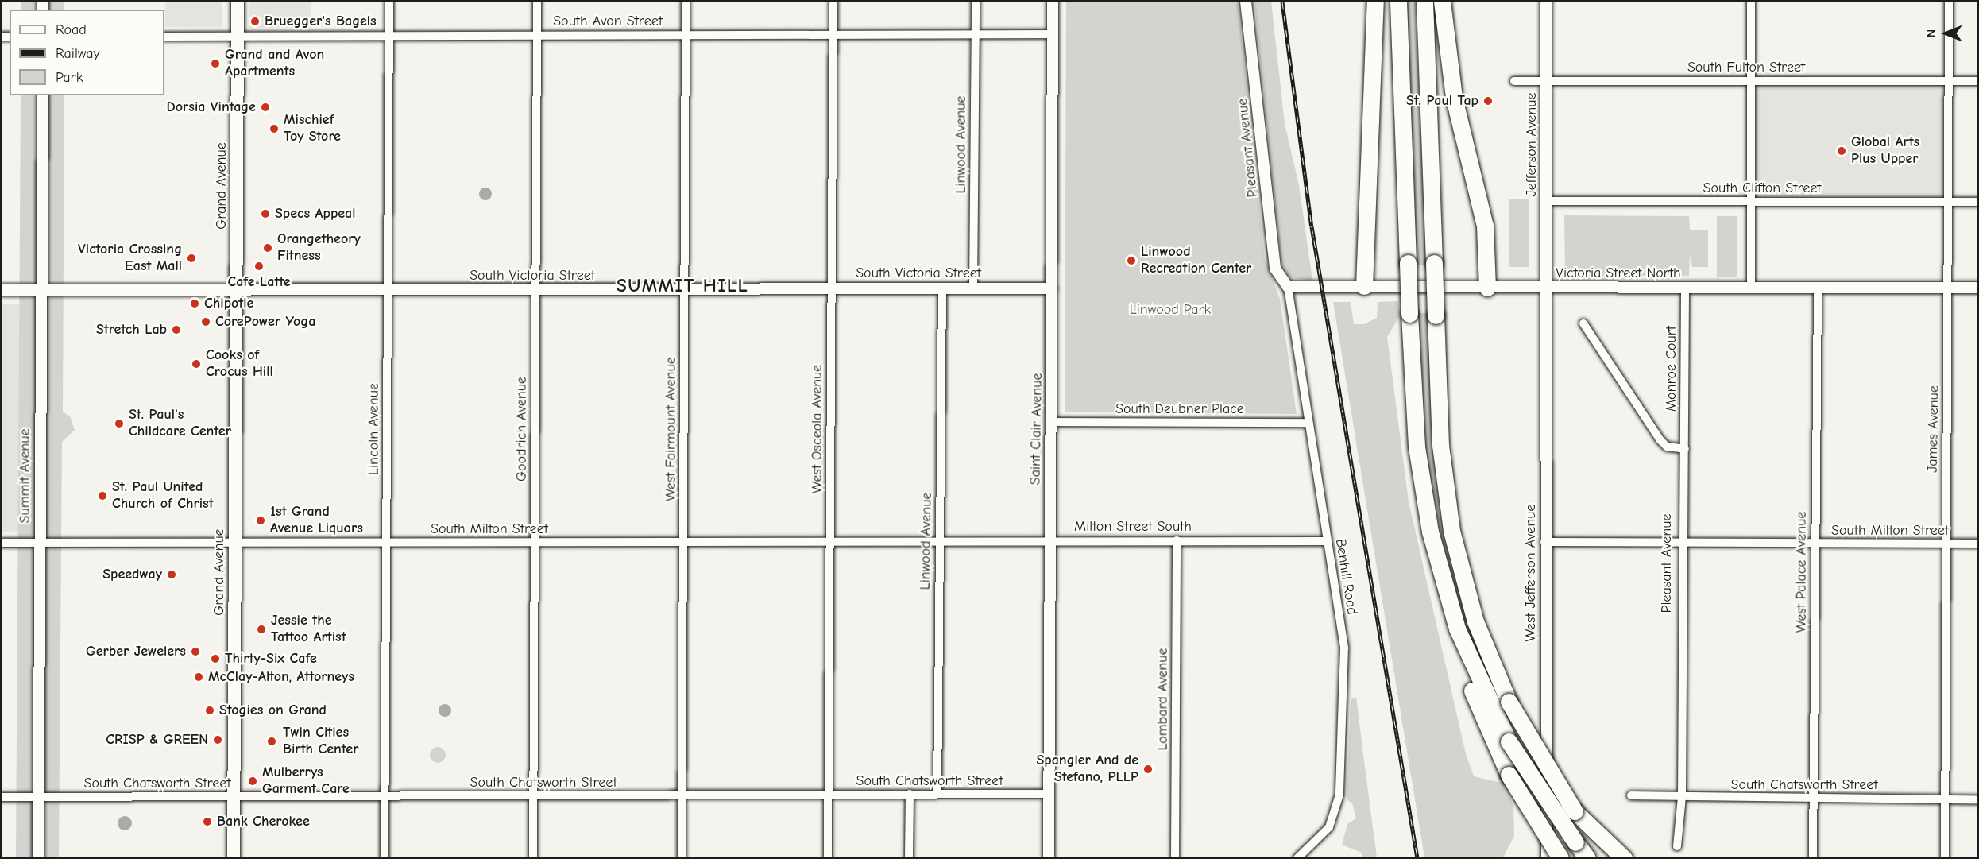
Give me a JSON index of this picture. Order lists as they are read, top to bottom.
{
  "streets": {
    "main road": ["Grand Avenue"],
    "street": [
      "South Avon Street",
      "South Fulton Street",
      "Linwood Avenue",
      "Jefferson Avenue",
      "Pleasant Avenue",
      "South Clifton Street",
      "South Victoria Street",
      "Victoria Street North",
      "Monroe Court",
      "South Deubner Place",
      "Lincoln Avenue",
      "Goodrich Avenue",
      "West Fairmount Avenue",
      "West Osceola Avenue",
      "Saint Clair Avenue",
      "James Avenue",
      "Summit Avenue",
      "Milton Street South",
      "South Milton Street",
      "West Palace Avenue",
      "West Jefferson Avenue",
      "Benhill Road",
      "Lombard Avenue",
      "South Chatsworth Street"
    ]
  },
  "crossings": [
    ["South Avon Street", "Linwood Avenue"],
    ["South Avon Street", "Grand Avenue"],
    ["South Avon Street", "Lincoln Avenue"],
    ["South Avon Street", "Goodrich Avenue"],
    ["South Avon Street", "West Fairmount Avenue"],
    ["South Avon Street", "West Osceola Avenue"],
    ["South Avon Street", "Saint Clair Avenue"],
    ["South Fulton Street", "Jefferson Avenue"],
    ["South Fulton Street", "James Avenue"],
    ["Linwood Avenue", "South Victoria Street"],
    ["Linwood Avenue", "Milton Street South"],
    ["Linwood Avenue", "South Milton Street"],
    ["Linwood Avenue", "South Chatsworth Street"],
    ["Jefferson Avenue", "South Clifton Street"],
    ["Jefferson Avenue", "Victoria Street North"],
    ["Jefferson Avenue", "West Jefferson Avenue"],
    ["Pleasant Avenue", "Victoria Street North"],
    ["Pleasant Avenue", "Monroe Court"],
    ["Pleasant Avenue", "South Milton Street"],
    ["Pleasant Avenue", "Benhill Road"],
    ["Pleasant Avenue", "South Chatsworth Street"],
    ["Grand Avenue", "South Victoria Street"],
    ["Grand Avenue", "South Milton Street"],
    ["Grand Avenue", "South Chatsworth Street"],
    ["South Clifton Street", "James Avenue"],
    ["South Victoria Street", "Lincoln Avenue"],
    ["South Victoria Street", "Goodrich Avenue"],
    ["South Victoria Street", "West Fairmount Avenue"],
    ["South Victoria Street", "West Osceola Avenue"],
    ["South Victoria Street", "Saint Clair Avenue"],
    ["South Victoria Street", "Summit Avenue"],
    ["Victoria Street North", "Monroe Court"],
    ["Victoria Street North", "James Avenue"],
    ["Victoria Street North", "West Palace Avenue"],
    ["Victoria Street North", "West Jefferson Avenue"],
    ["Victoria Street North", "Benhill Road"],
    ["South Deubner Place", "Saint Clair Avenue"],
    ["South Deubner Place", "Benhill Road"],
    ["Lincoln Avenue", "South Milton Street"],
    ["Lincoln Avenue", "South Chatsworth Street"],
    ["Goodrich Avenue", "South Milton Street"],
    ["Goodrich Avenue", "South Chatsworth Street"],
    ["West Fairmount Avenue", "South Milton Street"],
    ["West Fairmount Avenue", "South Chatsworth Street"],
    ["West Osceola Avenue", "South Milton Street"],
    ["West Osceola Avenue", "South Chatsworth Street"],
    ["Saint Clair Avenue", "Milton Street South"],
    ["Saint Clair Avenue", "South Chatsworth Street"],
    ["James Avenue", "South Milton Street"],
    ["James Avenue", "South Chatsworth Street"],
    ["Summit Avenue", "South Milton Street"],
    ["Summit Avenue", "South Chatsworth Street"],
    ["Milton Street South", "South Milton Street"],
    ["Milton Street South", "Benhill Road"],
    ["Milton Street South", "Lombard Avenue"],
    ["South Milton Street", "West Palace Avenue"],
    ["South Milton Street", "West Jefferson Avenue"],
    ["West Palace Avenue", "South Chatsworth Street"]
  ],
  "districts": ["SUMMIT HILL"],
  "parks": ["Linwood Park"],
  "places": [
    "Bruegger's Bagels",
    "Grand and Avon Apartments",
    "St. Paul Tap",
    "Dorsia Vintage",
    "Mischief Toy Store",
    "Global Arts Plus Upper",
    "Specs Appeal",
    "Orangetheory Fitness",
    "Victoria Crossing East Mall",
    "Linwood Recreation Center",
    "Cafe Latte",
    "Chipotle",
    "CorePower Yoga",
    "Stretch Lab",
    "Cooks of Crocus Hill",
    "St. Paul's Childcare Center",
    "St. Paul United Church of Christ",
    "1st Grand Avenue Liquors",
    "Speedway",
    "Jessie the Tattoo Artist",
    "Gerber Jewelers",
    "Thirty-Six Cafe",
    "McClay-Alton, Attorneys",
    "Stogies on Grand",
    "CRISP & GREEN",
    "Twin Cities Birth Center",
    "Spangler And de Stefano, PLLP",
    "Mulberrys Garment Care",
    "Bank Cherokee"
  ],
  "legend": ["Road", "Railway", "Park"],
  "north": "left"
}
